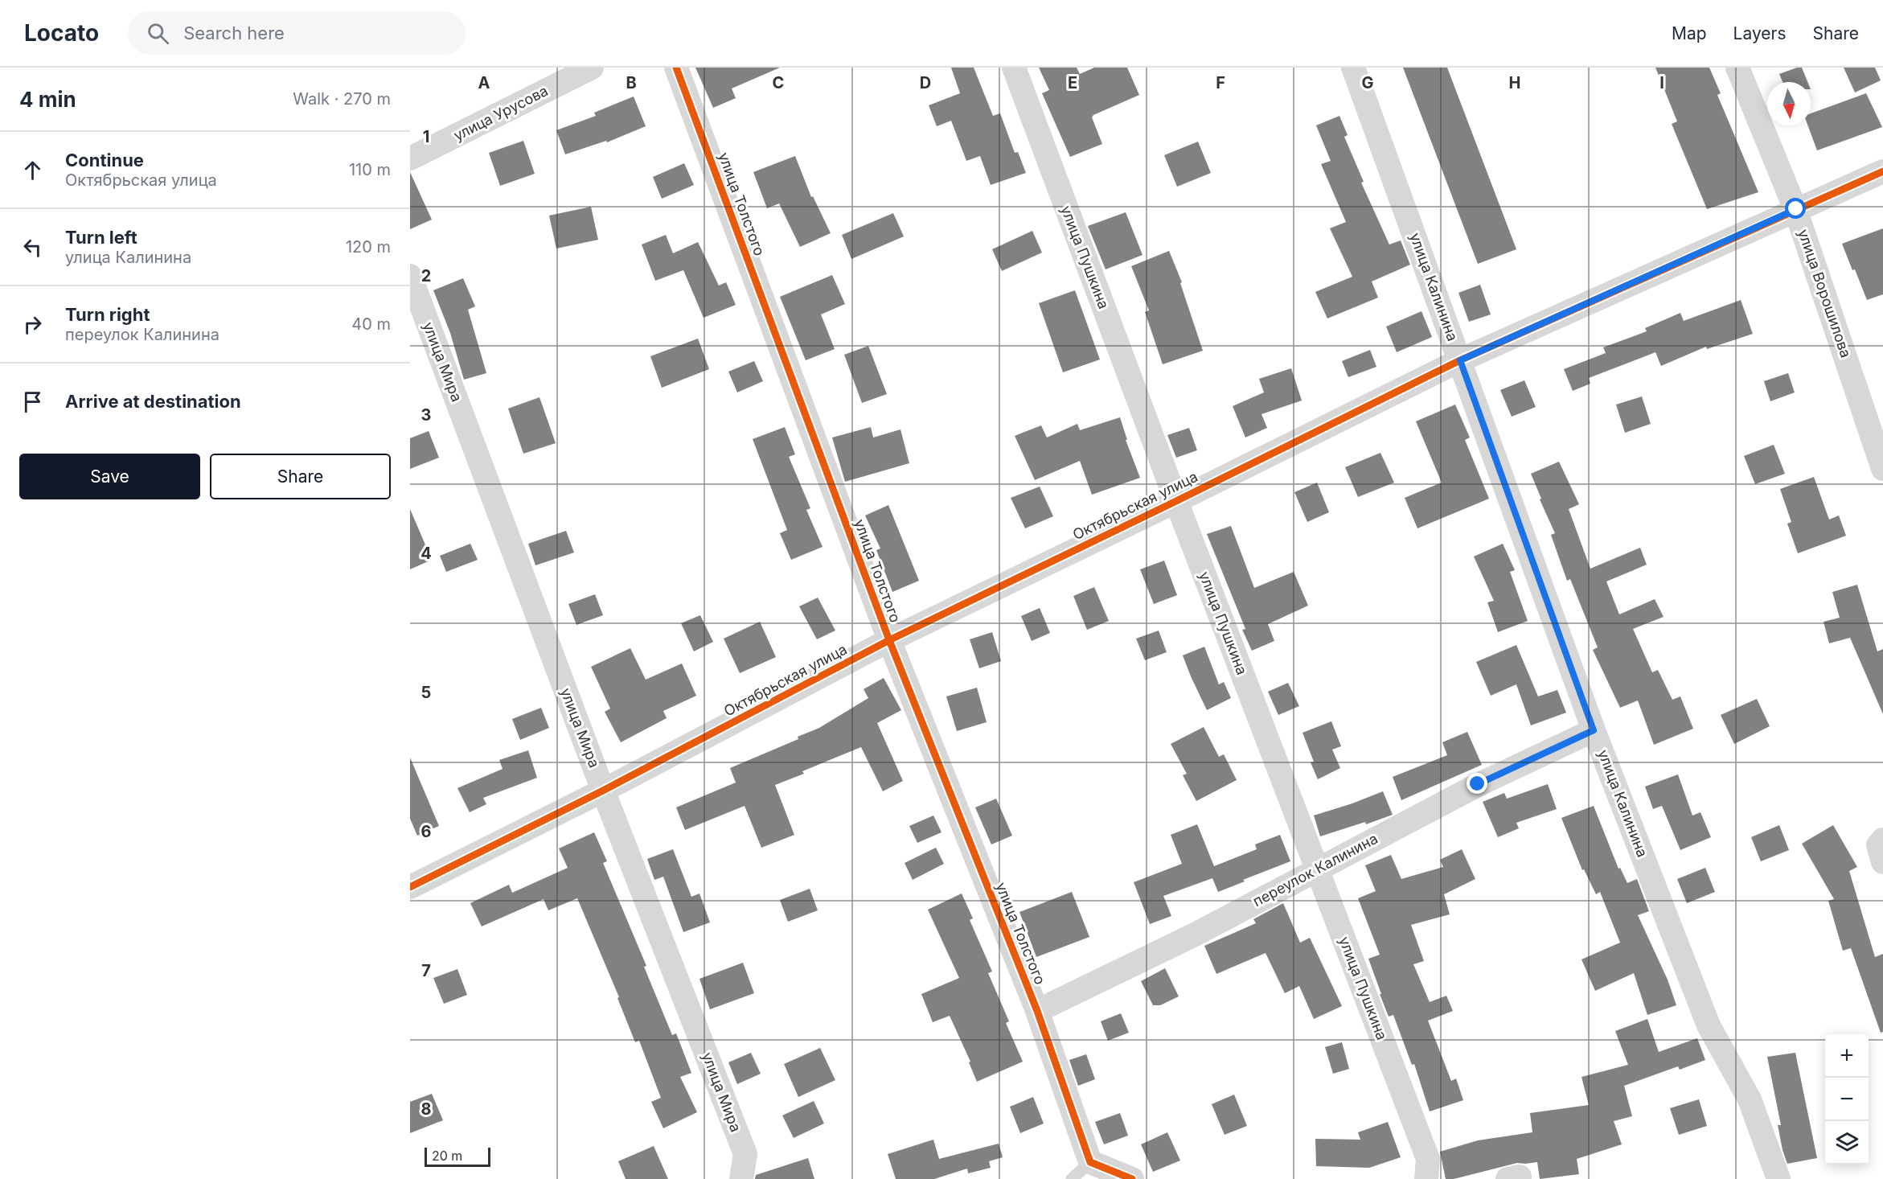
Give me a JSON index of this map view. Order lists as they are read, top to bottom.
{
  "streets": {
    "street": [
      "улица Урусова",
      "улица Толстого",
      "улица Пушкина",
      "улица Калинина",
      "улица Ворошилова",
      "улица Мира",
      "Октябрьская улица",
      "переулок Калинина"
    ]
  },
  "crossings": [
    ["улица Толстого", "Октябрьская улица"],
    ["улица Толстого", "переулок Калинина"],
    ["улица Пушкина", "Октябрьская улица"],
    ["улица Пушкина", "переулок Калинина"],
    ["улица Калинина", "Октябрьская улица"],
    ["улица Калинина", "переулок Калинина"],
    ["улица Ворошилова", "Октябрьская улица"],
    ["улица Мира", "Октябрьская улица"]
  ],
  "scale_bar": "20 m",
  "north": "bottom",
  "page": {
    "header": "Locato",
    "search": "Search here",
    "nav": ["Map", "Layers", "Share"],
    "heading": ["4 min", "Walk · 270 m"],
    "list": [
      ["Continue", "Октябрьская улица", "110 m"],
      ["Turn left", "улица Калинина", "120 m"],
      ["Turn right", "переулок Калинина", "40 m"],
      "Arrive at destination"
    ],
    "buttons": ["Save", "Share"],
    "map_buttons": ["+", "−"],
    "scale": "20 m"
  },
  "grid": {
    "columns": [
      "A",
      "B",
      "C",
      "D",
      "E",
      "F",
      "G",
      "H",
      "I"
    ],
    "rows": [
      "1",
      "2",
      "3",
      "4",
      "5",
      "6",
      "7",
      "8"
    ]
  }
}
